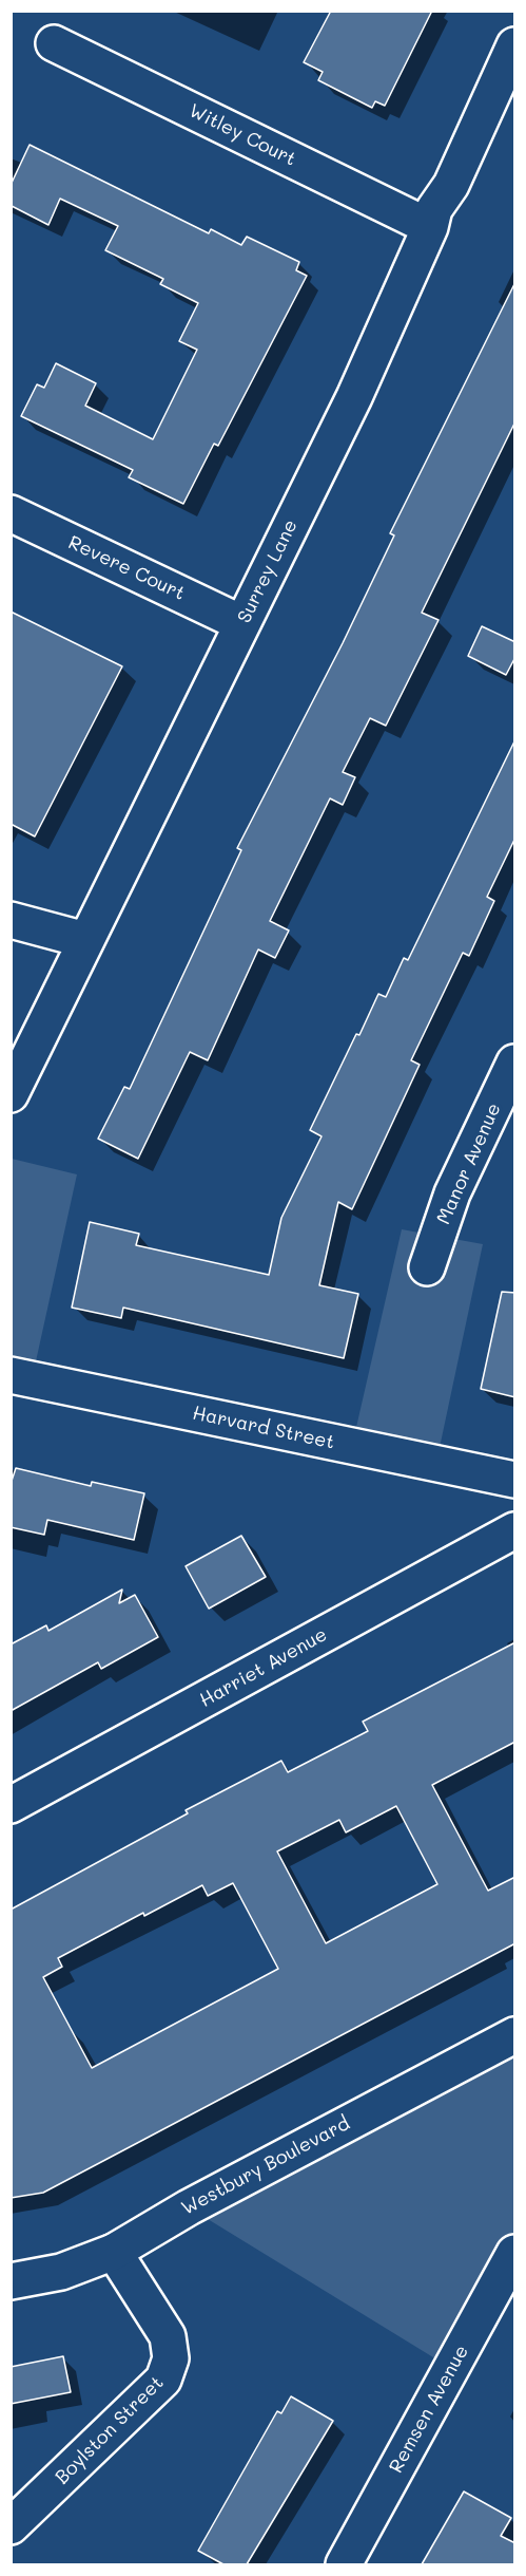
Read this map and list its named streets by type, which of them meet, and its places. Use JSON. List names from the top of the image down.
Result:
{
  "streets": {
    "street": [
      "Witley Court",
      "Revere Court",
      "Surrey Lane",
      "Manor Avenue",
      "Harvard Street",
      "Harriet Avenue",
      "Westbury Boulevard",
      "Remsen Avenue",
      "Boylston Street"
    ]
  },
  "crossings": [
    ["Witley Court", "Surrey Lane"],
    ["Revere Court", "Surrey Lane"],
    ["Westbury Boulevard", "Boylston Street"]
  ]
}
